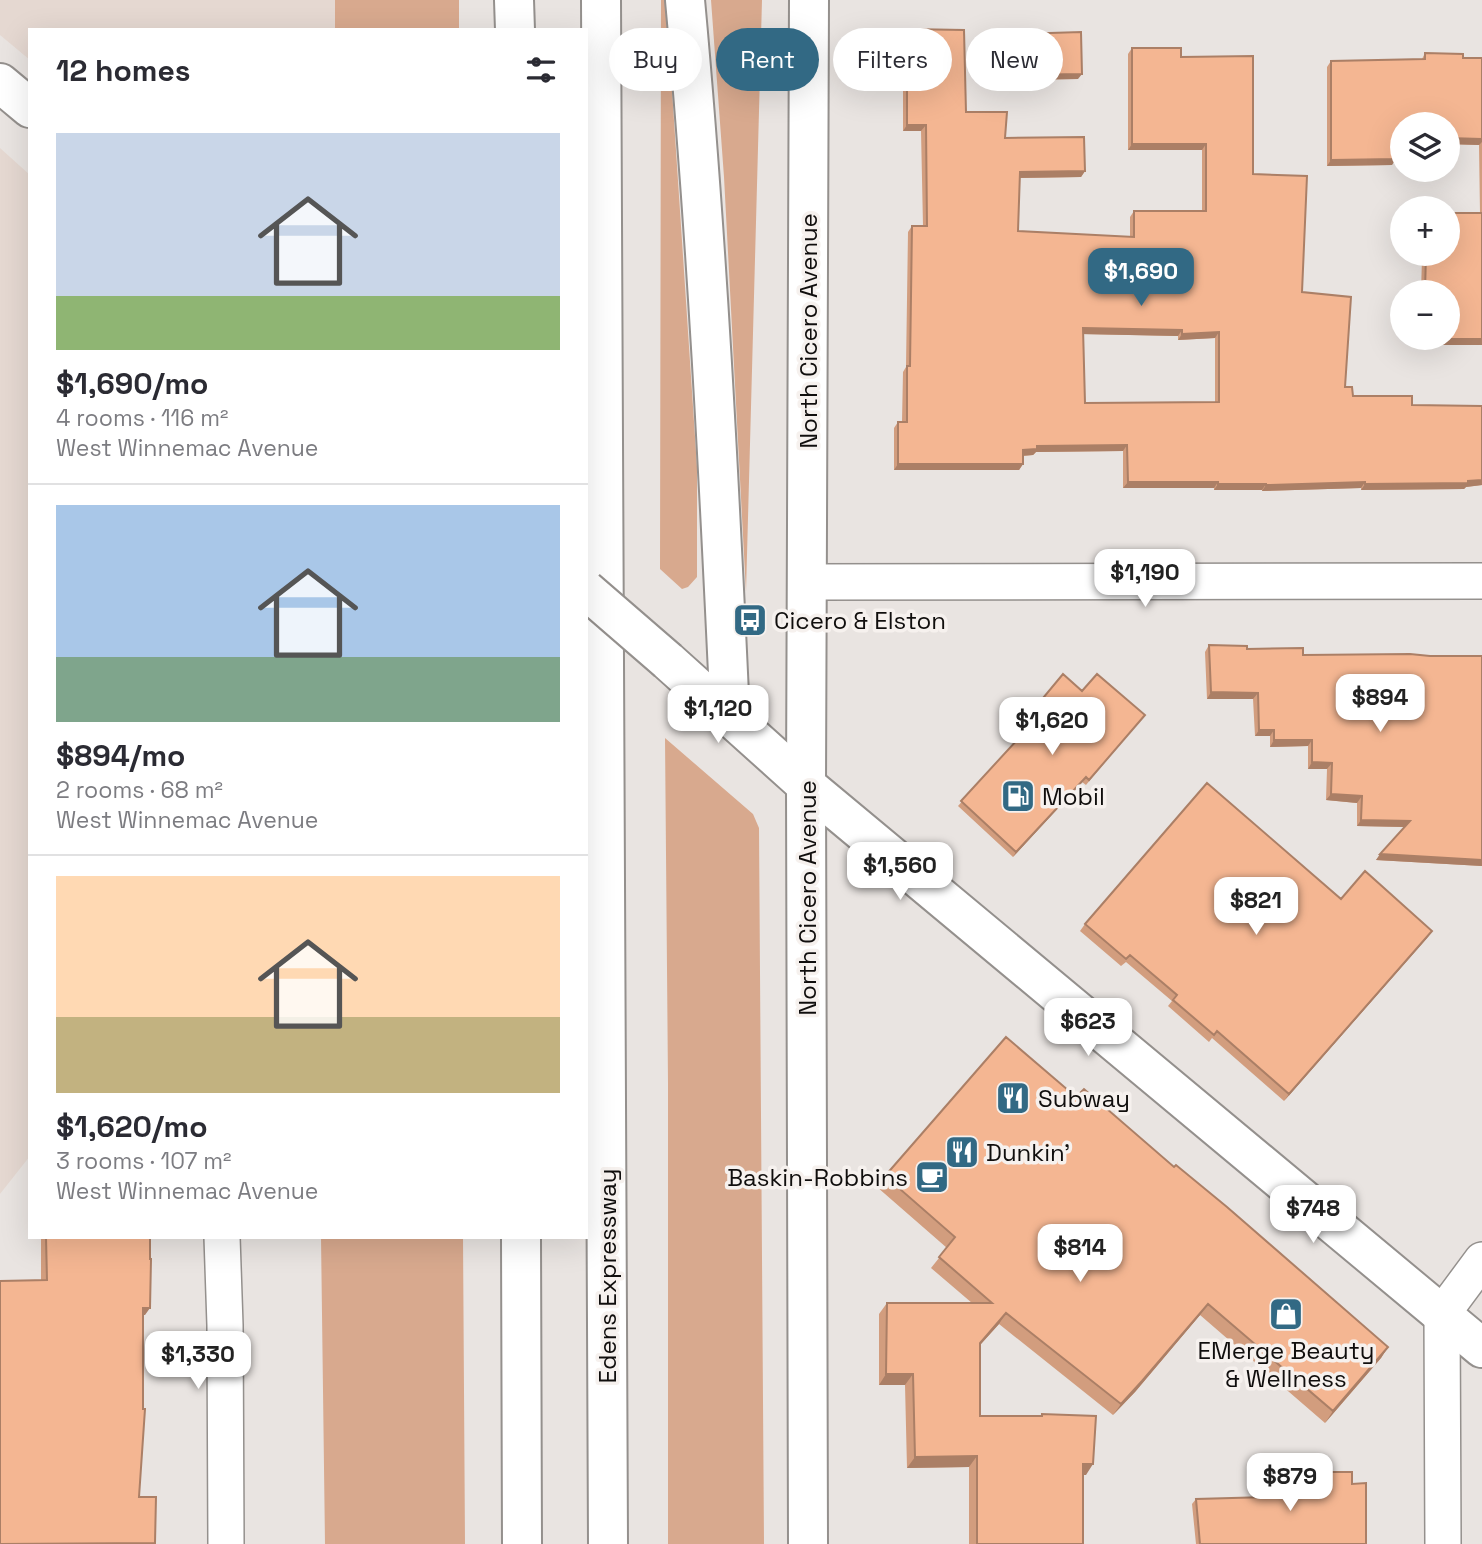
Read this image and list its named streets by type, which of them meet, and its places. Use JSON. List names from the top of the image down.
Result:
{
  "streets": {
    "main road": ["North Cicero Avenue", "Edens Expressway"]
  },
  "places": {
    "bus stop": ["Cicero & Elston"],
    "fuel station": ["Mobil"],
    "restaurant": ["Subway", "Dunkin'"],
    "cafe": ["Baskin-Robbins"],
    "shop": ["EMerge Beauty & Wellness"]
  },
  "page": {
    "chip": [
      "Buy",
      "Rent",
      "Filters",
      "New"
    ],
    "heading": "12 homes",
    "map_buttons": ["+", "−"],
    "list": [
      {
        "name": "$1,690/mo",
        "note": "4 rooms · 116 m² · West Winnemac Avenue"
      },
      {
        "name": "$894/mo",
        "note": "2 rooms · 68 m² · West Winnemac Avenue"
      },
      {
        "name": "$1,620/mo",
        "note": "3 rooms · 107 m² · West Winnemac Avenue"
      }
    ],
    "price": [
      "$1,690",
      "$1,190",
      "$894",
      "$1,120",
      "$1,620",
      "$1,560",
      "$821",
      "$623",
      "$748",
      "$814",
      "$1,330",
      "$879"
    ]
  }
}
